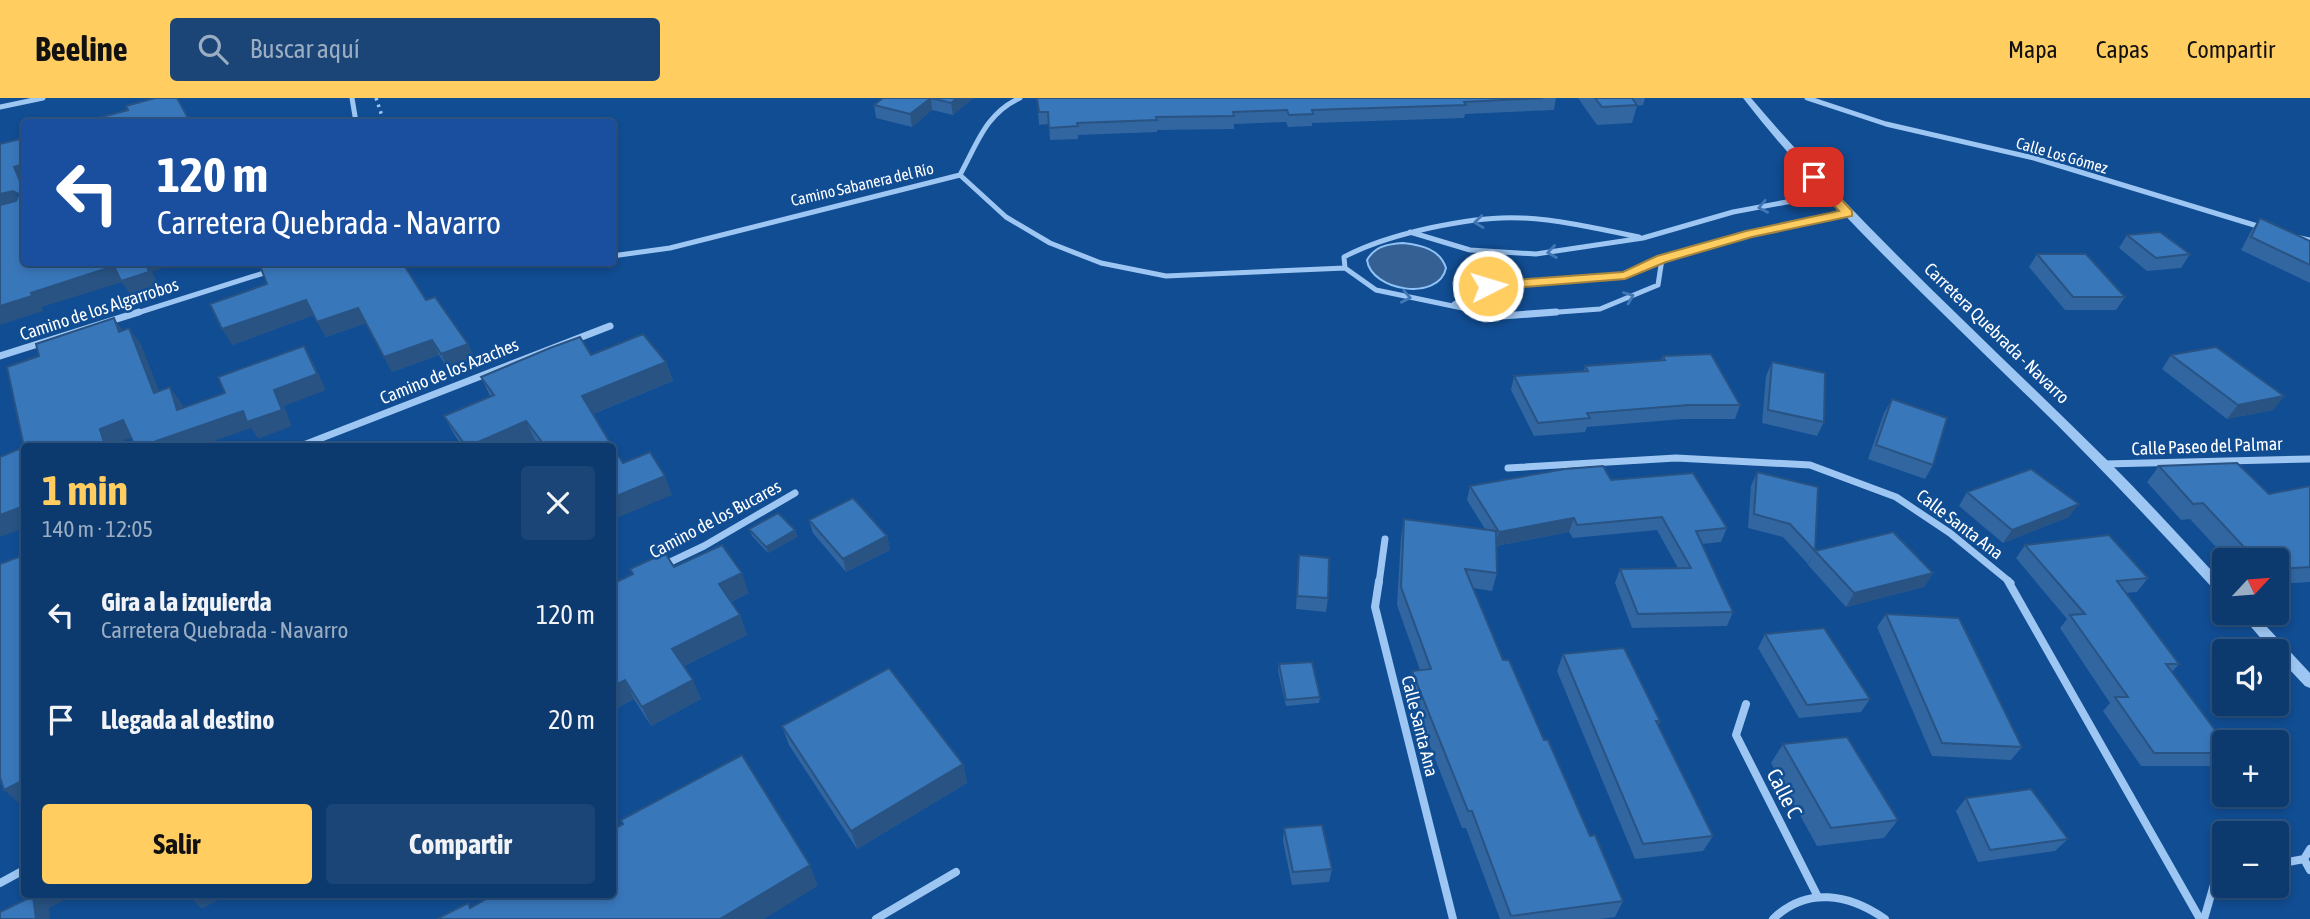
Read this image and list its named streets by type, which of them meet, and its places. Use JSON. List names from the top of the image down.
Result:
{
  "streets": {
    "street": [
      "Calle Los Gómez",
      "Camino Sabanera del Río",
      "Camino de los Algarrobos",
      "Carretera Quebrada - Navarro",
      "Camino de los Azaches",
      "Calle Paseo del Palmar",
      "Camino de los Bucares",
      "Calle Santa Ana",
      "Calle C"
    ]
  },
  "crossings": [
    ["Carretera Quebrada - Navarro", "Calle Paseo del Palmar"]
  ],
  "north": "top right",
  "page": {
    "header": "Beeline",
    "search": "Buscar aquí",
    "nav": ["Mapa", "Capas", "Compartir"],
    "turn": ["120 m", "Carretera Quebrada - Navarro"],
    "heading": ["1 min", "140 m · 12:05"],
    "map_buttons": ["+", "−"],
    "list": [
      {
        "name": "Gira a la izquierda",
        "note": "Carretera Quebrada - Navarro",
        "value": "120 m"
      },
      {
        "name": "Llegada al destino",
        "value": "20 m"
      }
    ],
    "buttons": ["Salir", "Compartir"]
  }
}
